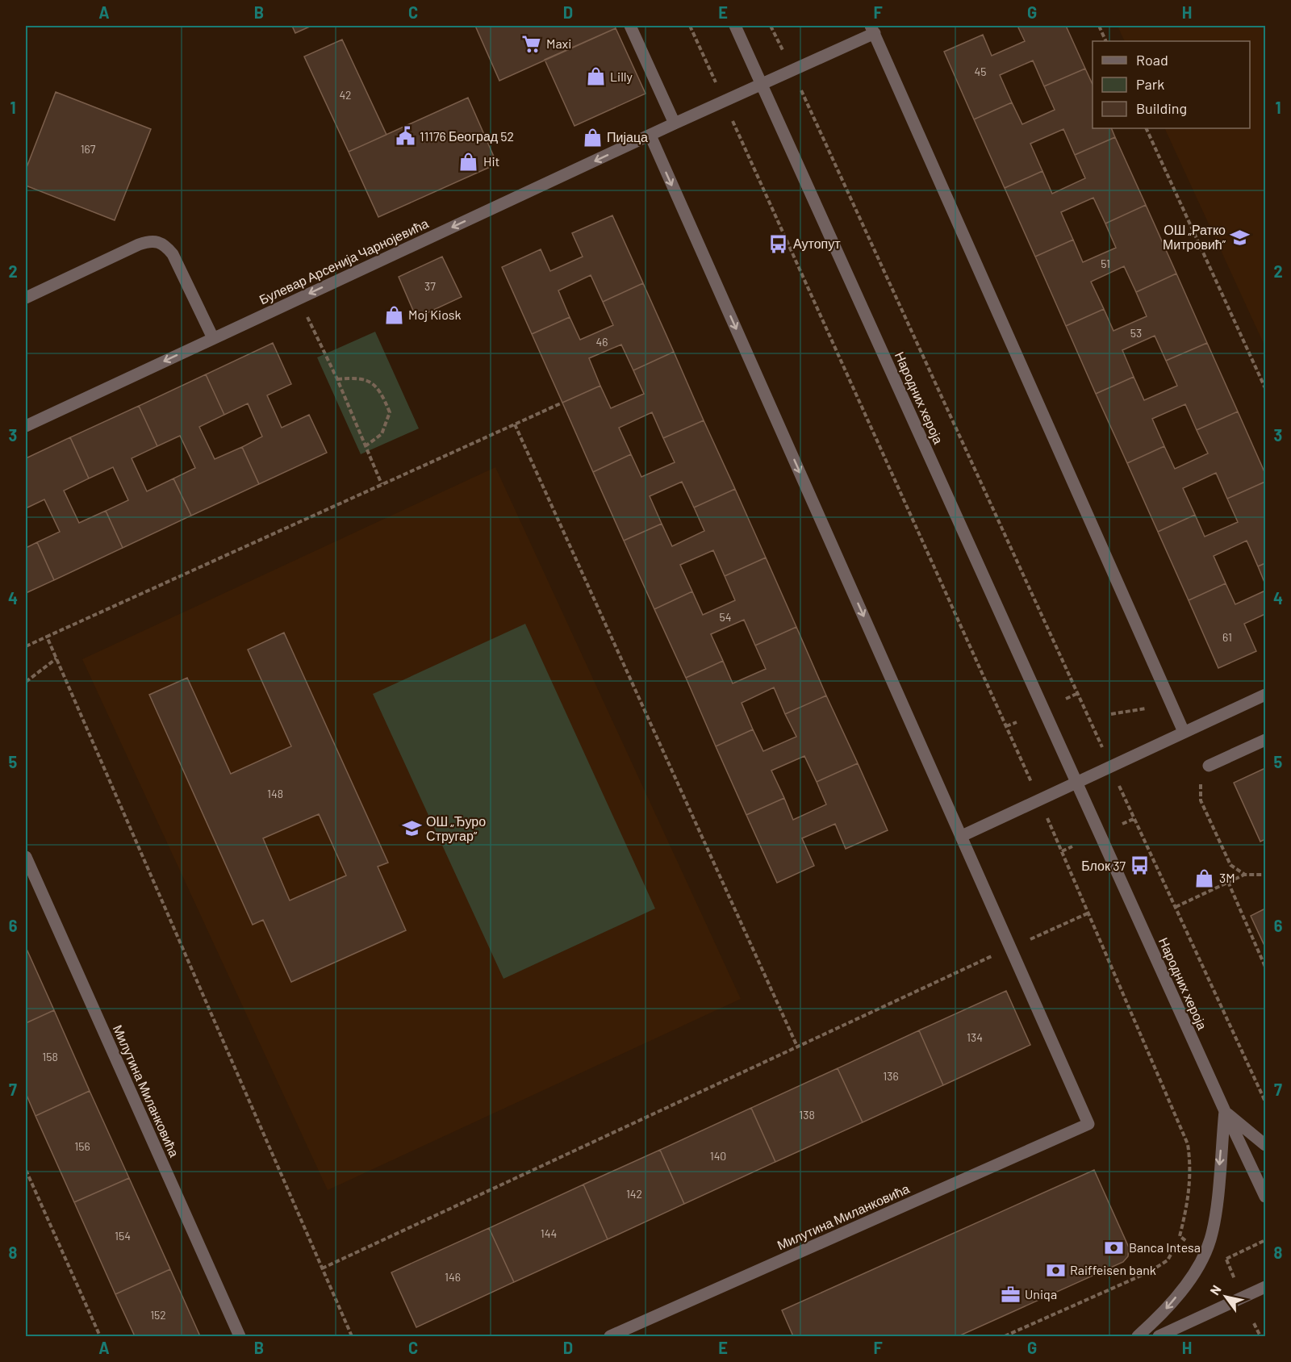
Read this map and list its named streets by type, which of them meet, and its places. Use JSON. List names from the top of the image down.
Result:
{
  "streets": {
    "street": ["Булевар Арсенија Чарнојевића", "Народних хероја", "Милутина Миланковића"]
  },
  "crossings": [
    ["Булевар Арсенија Чарнојевића", "Народних хероја"]
  ],
  "one_way": ["Булевар Арсенија Чарнојевића"],
  "places": {
    "supermarket": ["Maxi"],
    "shop": [
      "Lilly",
      "Пијаца",
      "Hit",
      "Moj Kiosk",
      "3M"
    ],
    "public building": ["11176 Београд 52"],
    "school or university": ["ОШ „Ратко Митровић”", "ОШ „Ђуро Стругар”"],
    "bus stop": ["Аутопут", "Блок 37"],
    "bank": ["Banca Intesa", "Raiffeisen bank"],
    "office": ["Uniqa"]
  },
  "house_numbers": [
    "45",
    "42",
    "167",
    "51",
    "37",
    "53",
    "46",
    "54",
    "61",
    "148",
    "134",
    "158",
    "136",
    "138",
    "156",
    "140",
    "142",
    "144",
    "154",
    "146",
    "152"
  ],
  "legend": ["Road", "Park", "Building"],
  "north": "top left",
  "grid": {
    "columns": [
      "A",
      "B",
      "C",
      "D",
      "E",
      "F",
      "G",
      "H"
    ],
    "rows": [
      "1",
      "2",
      "3",
      "4",
      "5",
      "6",
      "7",
      "8"
    ]
  }
}
